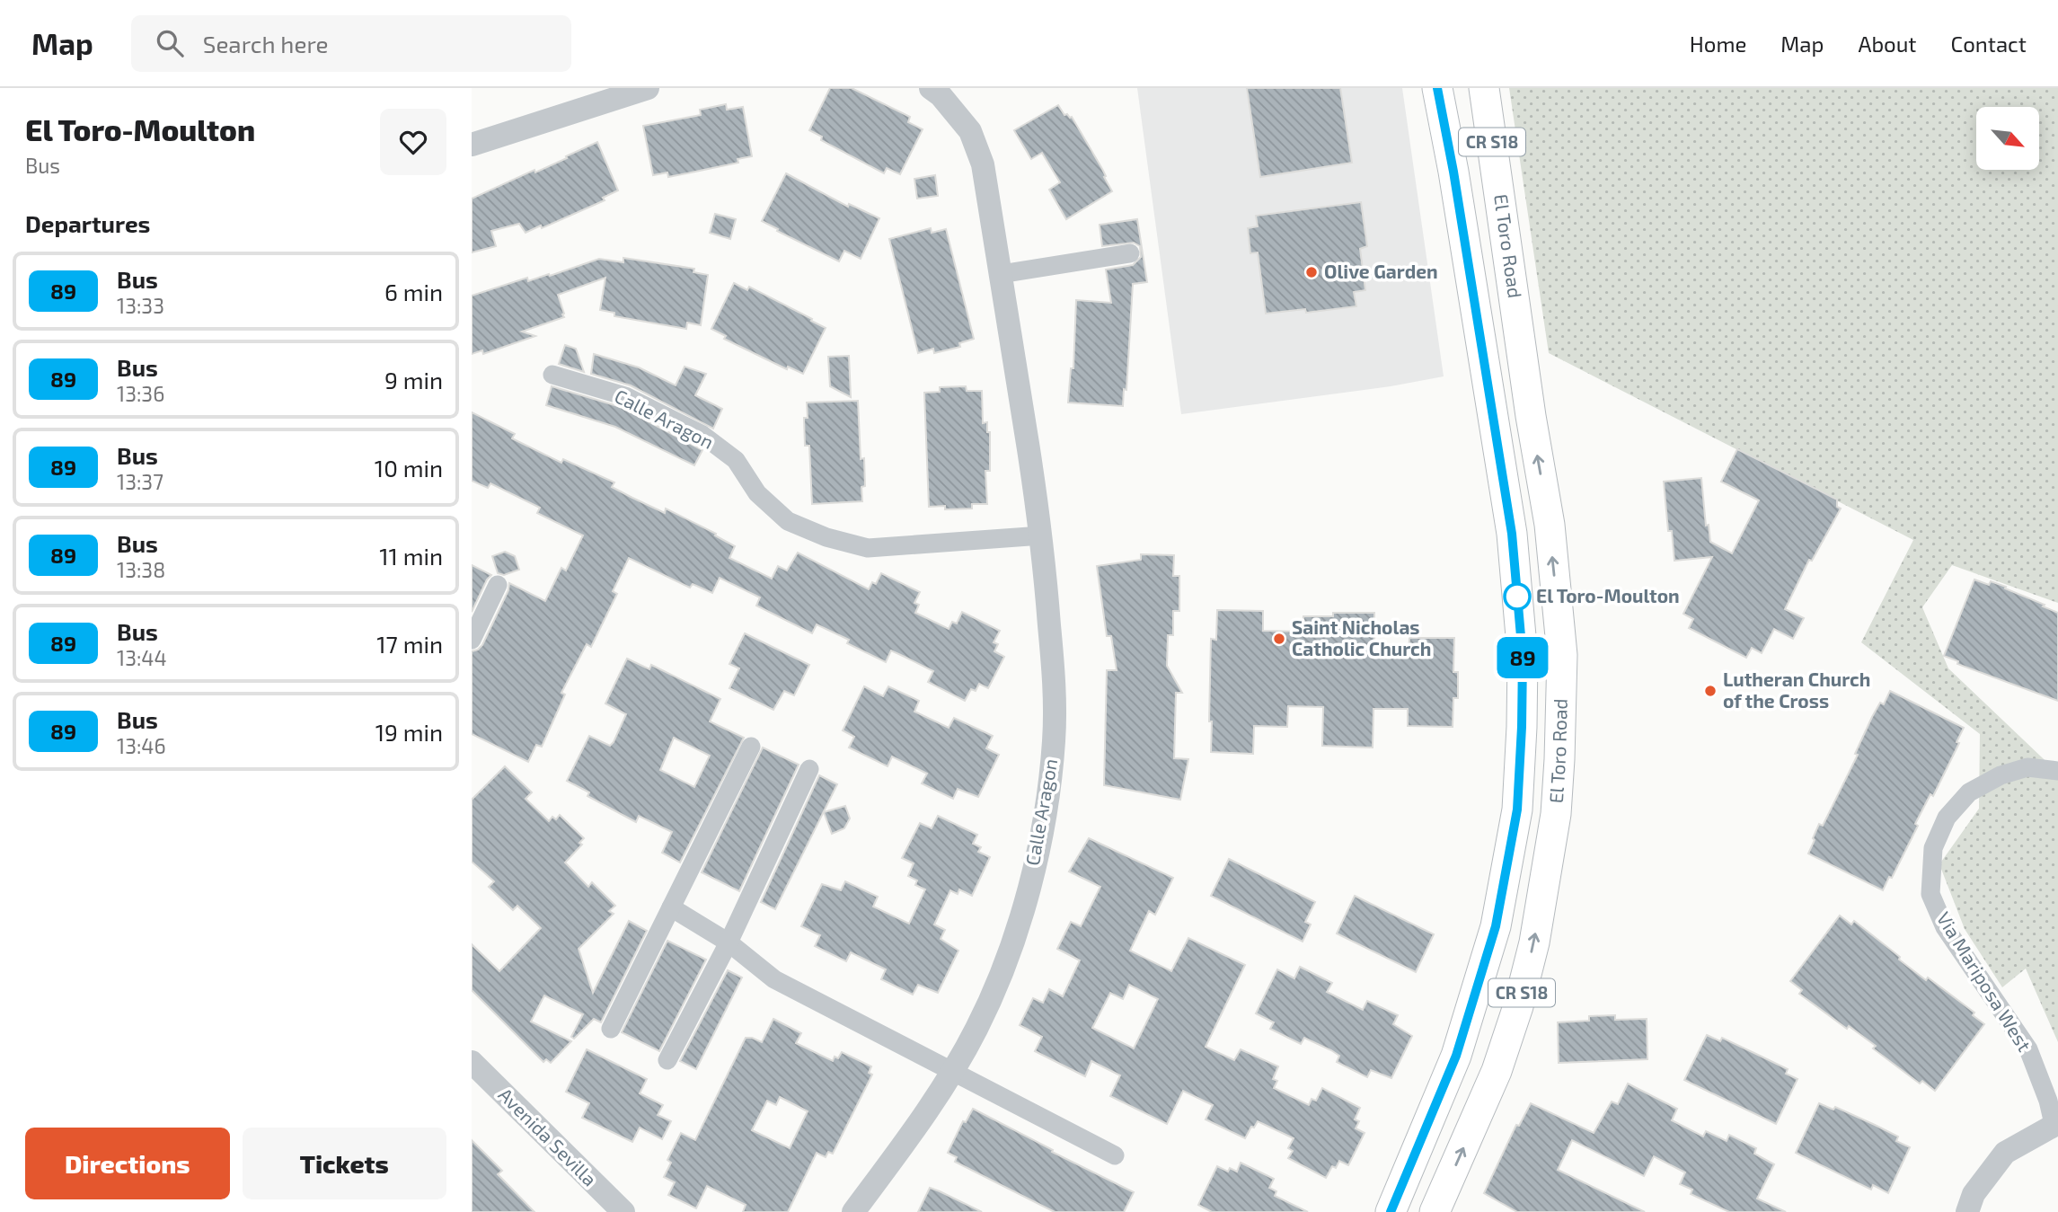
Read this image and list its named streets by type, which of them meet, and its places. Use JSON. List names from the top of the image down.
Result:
{
  "streets": {
    "main road": ["CR S18", "El Toro Road"],
    "street": ["Calle Aragon", "Via Mariposa West", "Avenida Sevilla"]
  },
  "places": [
    "Olive Garden",
    "El Toro-Moulton",
    "Saint Nicholas Catholic Church",
    "Lutheran Church of the Cross"
  ],
  "lines": ["bus line 89"],
  "north": "bottom right",
  "page": {
    "header": "Map",
    "search": "Search here",
    "nav": [
      "Home",
      "Map",
      "About",
      "Contact"
    ],
    "heading": [
      ["El Toro-Moulton", "Bus"],
      "Departures"
    ],
    "on_map": "89",
    "list": [
      {
        "mark": "89",
        "name": "Bus",
        "note": "13:33",
        "value": "6 min"
      },
      {
        "mark": "89",
        "name": "Bus",
        "note": "13:36",
        "value": "9 min"
      },
      {
        "mark": "89",
        "name": "Bus",
        "note": "13:37",
        "value": "10 min"
      },
      {
        "mark": "89",
        "name": "Bus",
        "note": "13:38",
        "value": "11 min"
      },
      {
        "mark": "89",
        "name": "Bus",
        "note": "13:44",
        "value": "17 min"
      },
      {
        "mark": "89",
        "name": "Bus",
        "note": "13:46",
        "value": "19 min"
      }
    ],
    "buttons": ["Directions", "Tickets"]
  }
}
